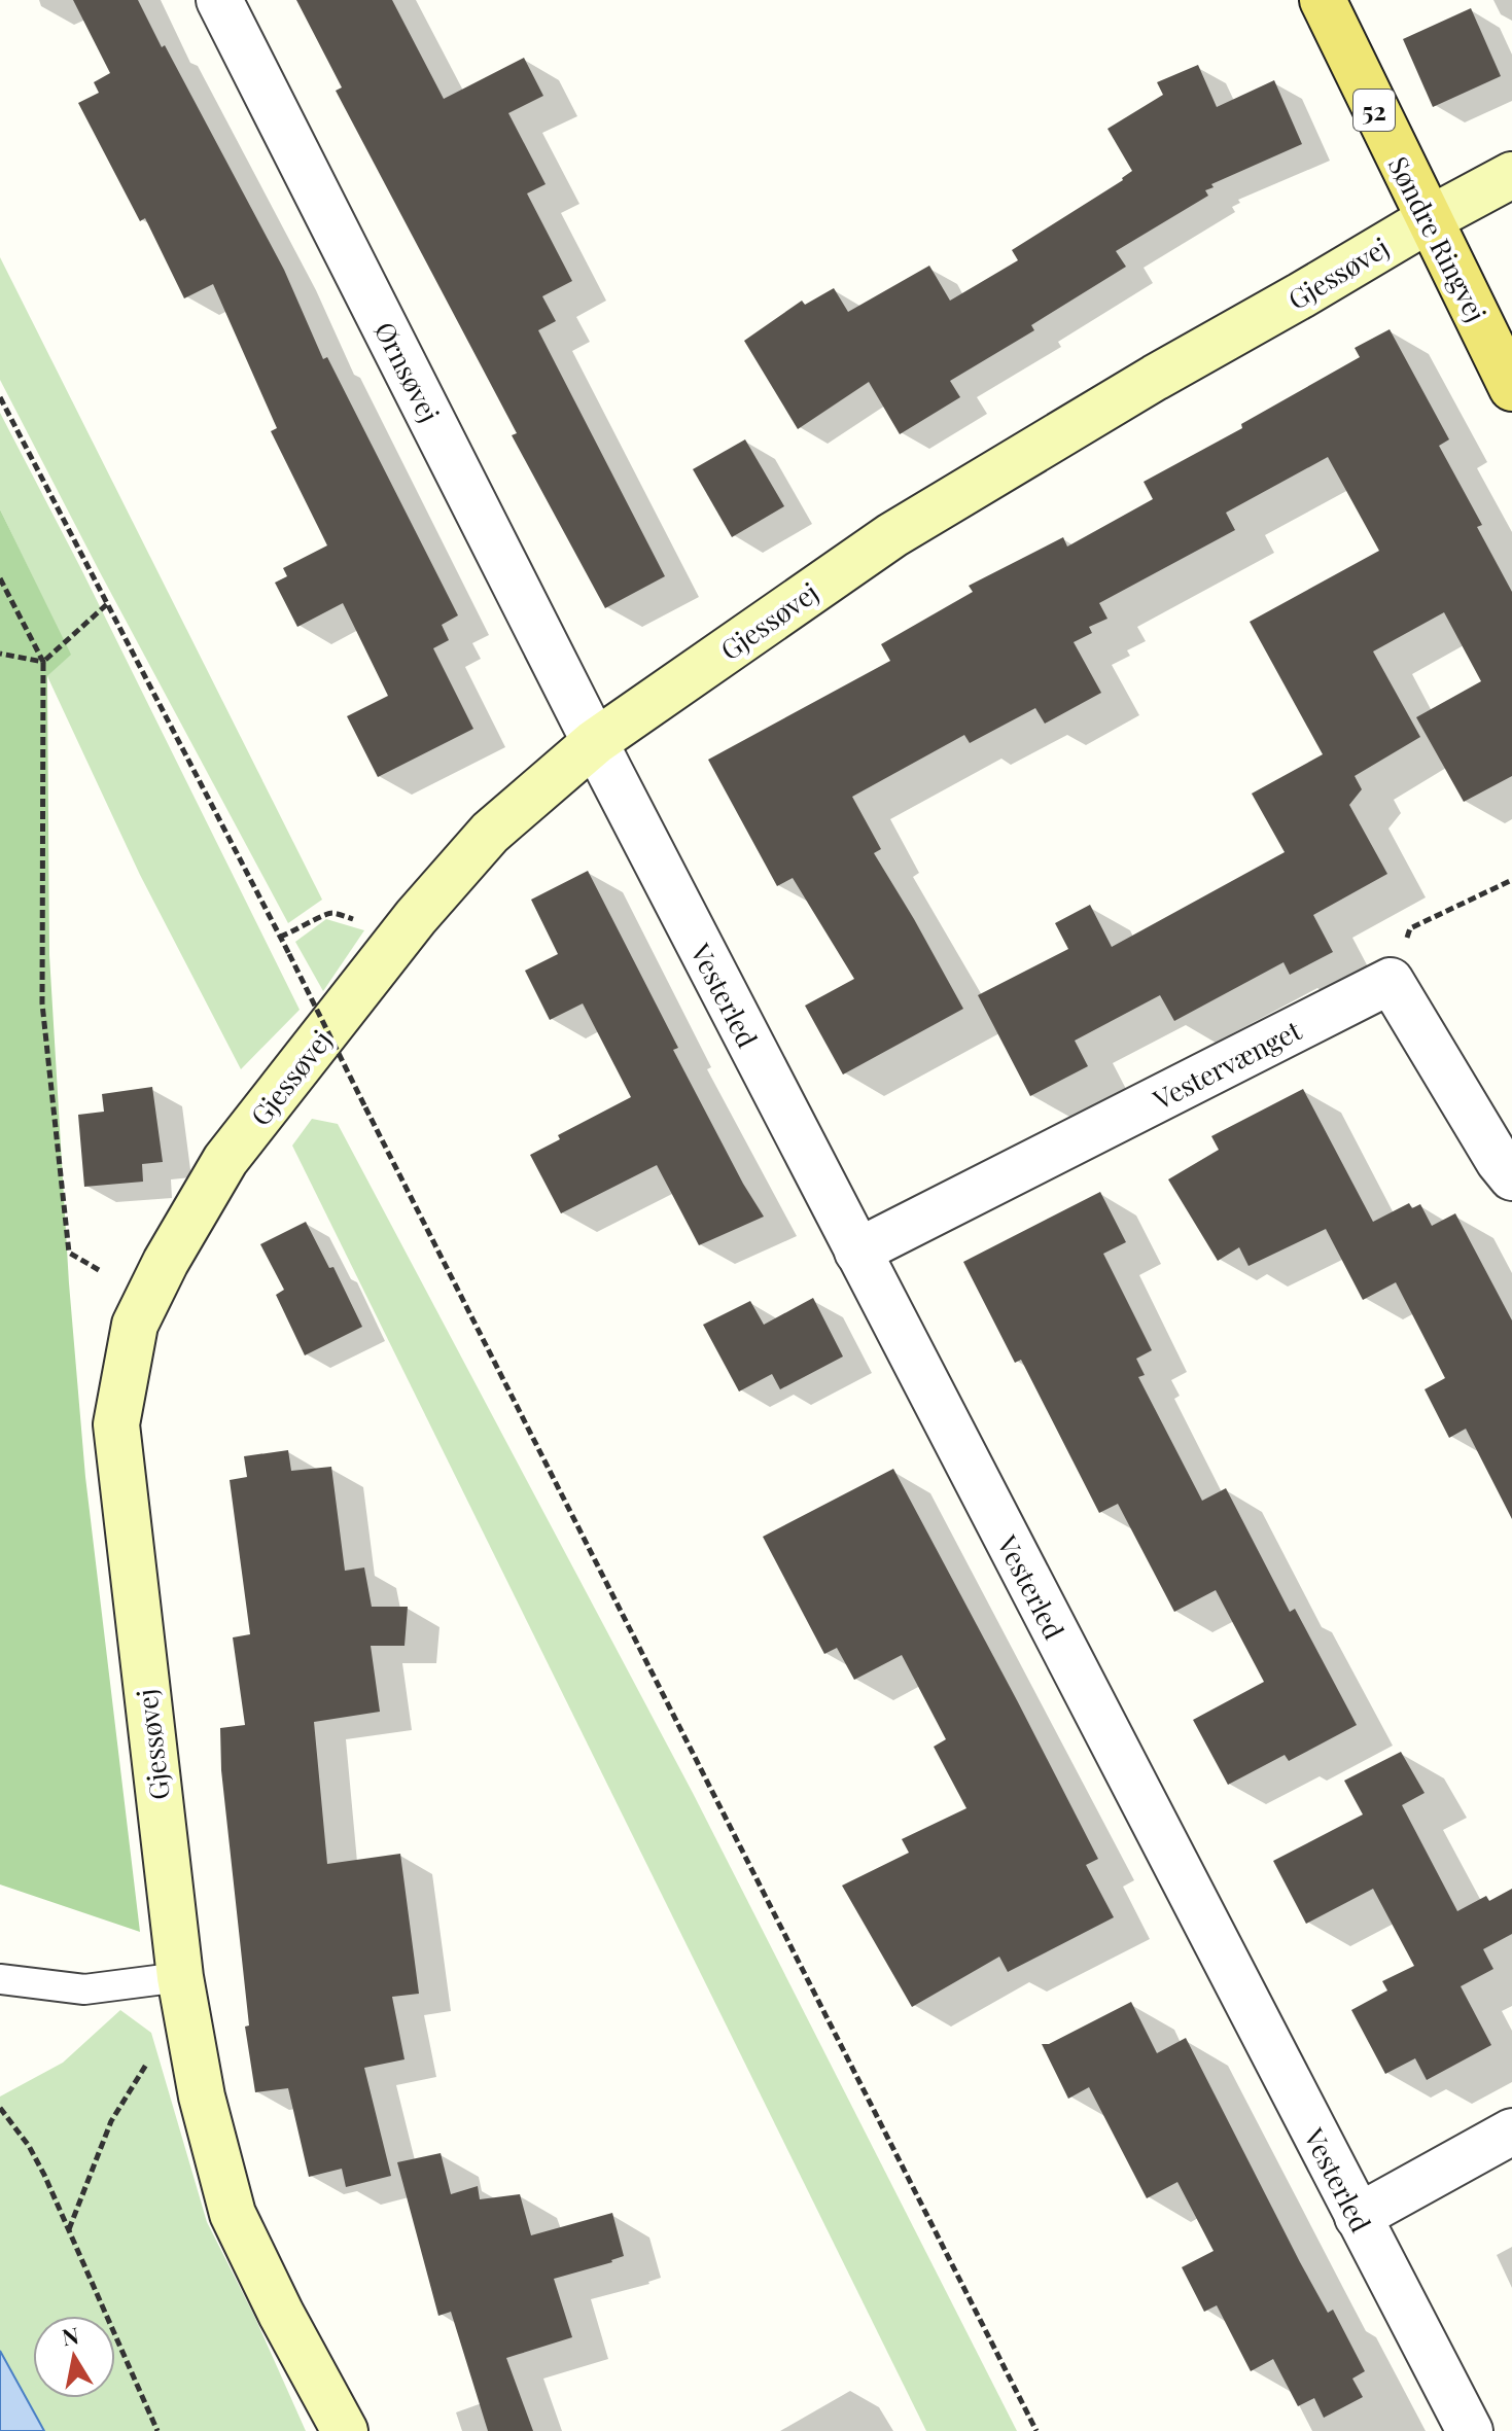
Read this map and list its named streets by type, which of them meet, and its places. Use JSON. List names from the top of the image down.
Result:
{
  "streets": {
    "main road": ["52", "Søndre Ringvej"],
    "street": [
      "Gjessøvej",
      "Ørnsøvej",
      "Vesterled",
      "Vestervænget"
    ]
  },
  "crossings": [
    ["Søndre Ringvej", "Gjessøvej"],
    ["Gjessøvej", "Ørnsøvej"],
    ["Gjessøvej", "Vesterled"],
    ["Ørnsøvej", "Vesterled"],
    ["Vesterled", "Vestervænget"]
  ],
  "north": "top"
}
